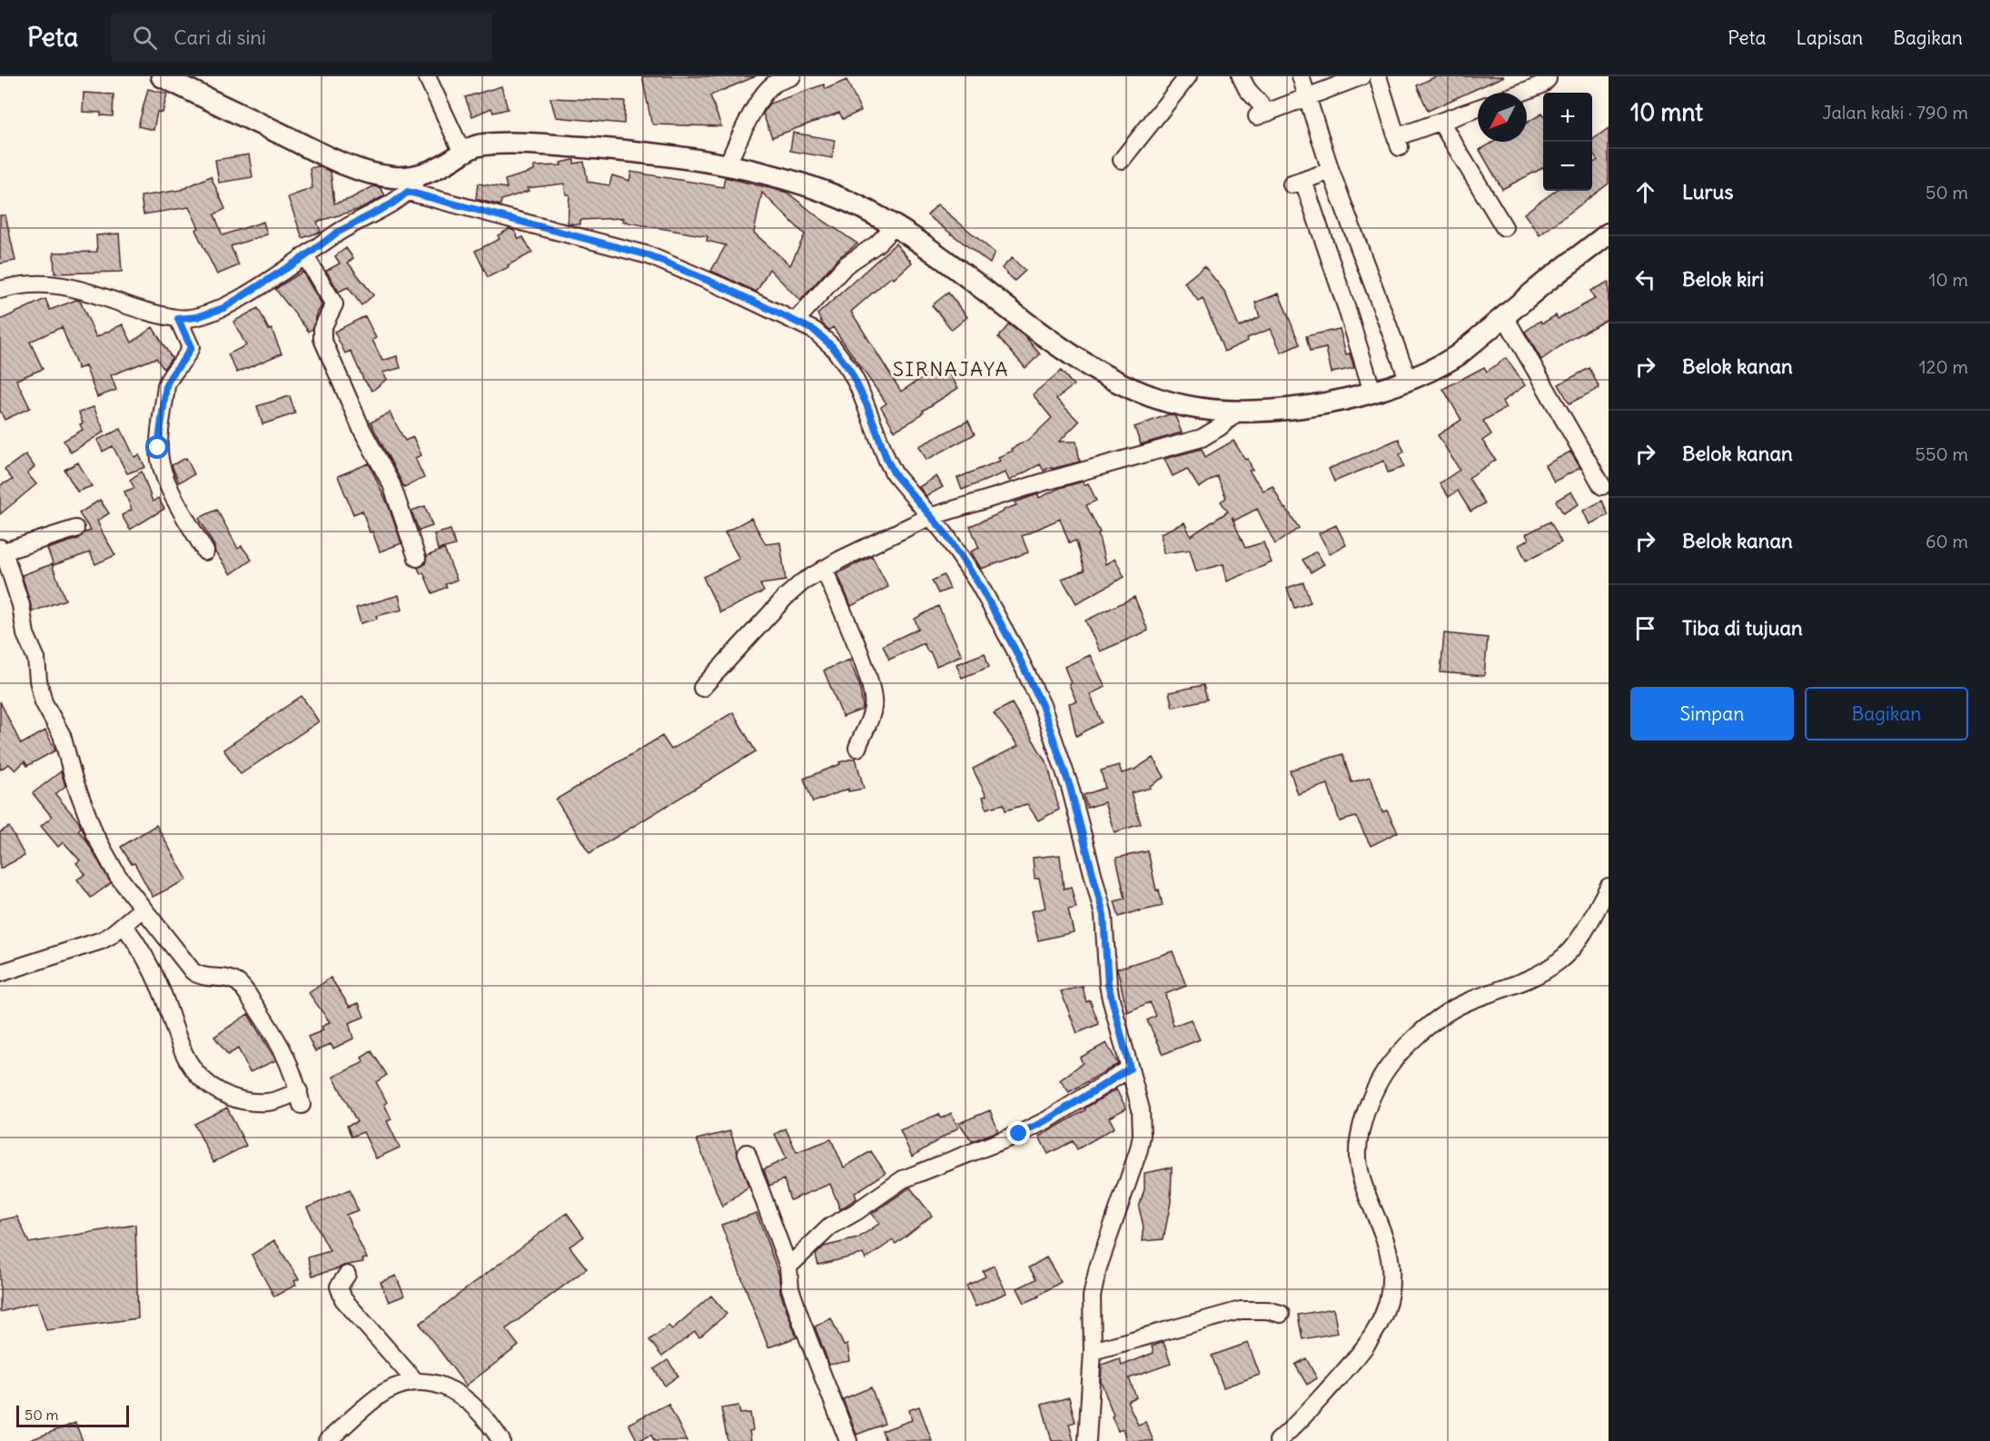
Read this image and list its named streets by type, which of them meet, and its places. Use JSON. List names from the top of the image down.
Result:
{
  "districts": ["SIRNAJAYA"],
  "scale_bar": "50 m",
  "north": "bottom left",
  "page": {
    "header": "Peta",
    "search": "Cari di sini",
    "nav": ["Peta", "Lapisan", "Bagikan"],
    "heading": ["10 mnt", "Jalan kaki · 790 m"],
    "map_buttons": ["+", "−"],
    "list": [
      ["Lurus", "50 m"],
      ["Belok kiri", "10 m"],
      ["Belok kanan", "120 m"],
      ["Belok kanan", "550 m"],
      ["Belok kanan", "60 m"],
      "Tiba di tujuan"
    ],
    "buttons": ["Simpan", "Bagikan"],
    "scale": "50 m"
  }
}
